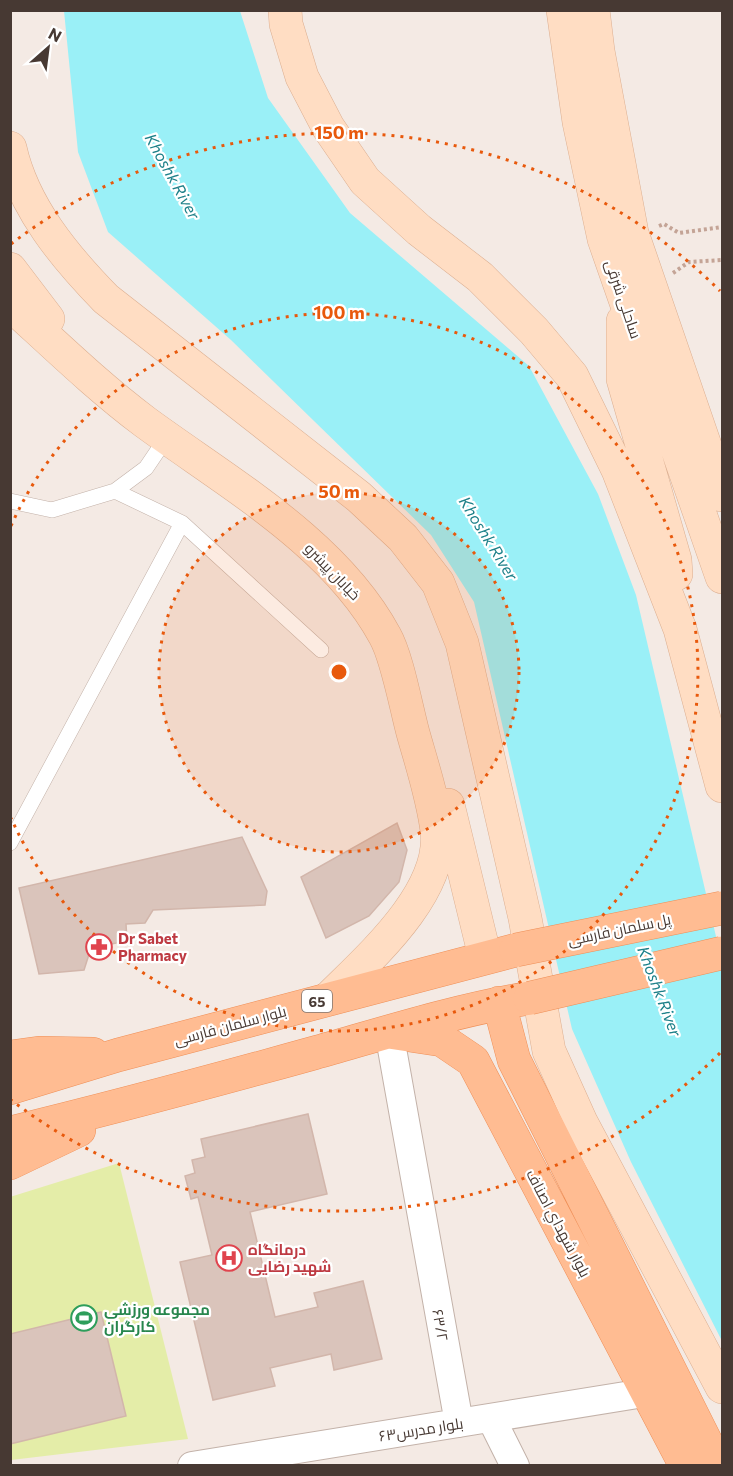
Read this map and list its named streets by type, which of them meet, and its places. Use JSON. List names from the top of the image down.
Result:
{
  "streets": {
    "main road": [
      "ساحلی شرقی",
      "خیابان پیشرو",
      "پل سلمان فارسی",
      "65",
      "بلوار سلمان فارسی",
      "بلوار شهداي اصناف"
    ],
    "street": ["۶۳/۲", "بلوار مدرس۶۳"]
  },
  "crossings": [
    ["خیابان پیشرو", "پل سلمان فارسی"],
    ["خیابان پیشرو", "بلوار سلمان فارسی"],
    ["پل سلمان فارسی", "بلوار سلمان فارسی"],
    ["بلوار شهداي اصناف", "۶۳/۲"],
    ["بلوار شهداي اصناف", "بلوار مدرس۶۳"],
    ["۶۳/۲", "بلوار مدرس۶۳"]
  ],
  "water": ["Khoshk River"],
  "places": {
    "pharmacy": ["Dr Sabet Pharmacy"],
    "hospital": ["درمانگاه شهید رضایی"],
    "sports": ["مجموعه ورزشی کارگران"]
  },
  "north": "top right",
  "rings": ["150 m", "100 m", "50 m"]
}
